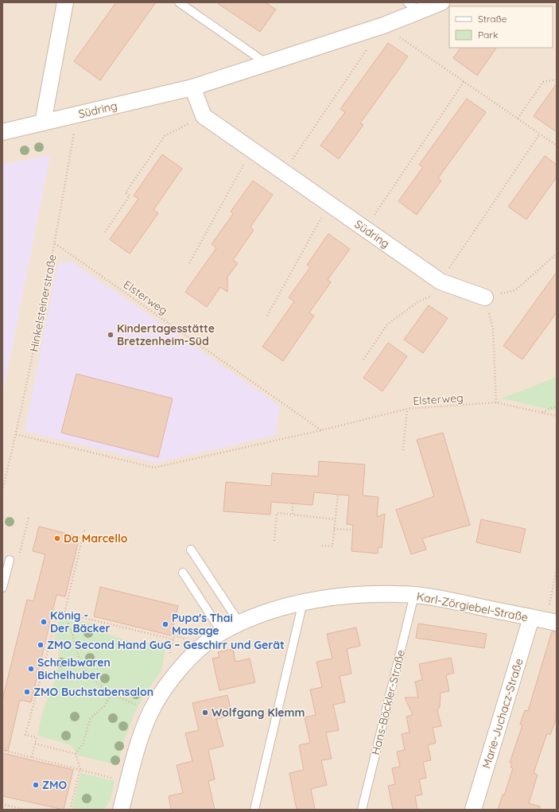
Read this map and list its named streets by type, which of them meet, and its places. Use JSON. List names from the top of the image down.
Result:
{
  "streets": {
    "street": ["Südring", "Karl-Zörgiebel-Straße", "Marie-Juchacz-Straße"],
    "lane": ["Hans-Böckler-Straße"],
    "path": ["Elsterweg", "Hinkelsteinerstraße"]
  },
  "crossings": [
    ["Südring", "Hinkelsteinerstraße"],
    ["Elsterweg", "Hinkelsteinerstraße"],
    ["Karl-Zörgiebel-Straße", "Hans-Böckler-Straße"],
    ["Karl-Zörgiebel-Straße", "Marie-Juchacz-Straße"]
  ],
  "places": [
    "Kindertagesstätte Bretzenheim-Süd",
    "Da Marcello",
    "König - Der Bäcker",
    "Pupa's Thai Massage",
    "ZMO Second Hand GuG – Geschirr und Gerät",
    "Schreibwaren Bichelhuber",
    "ZMO Buchstabensalon",
    "Wolfgang Klemm",
    "ZMO"
  ],
  "legend": ["Straße", "Park"]
}
